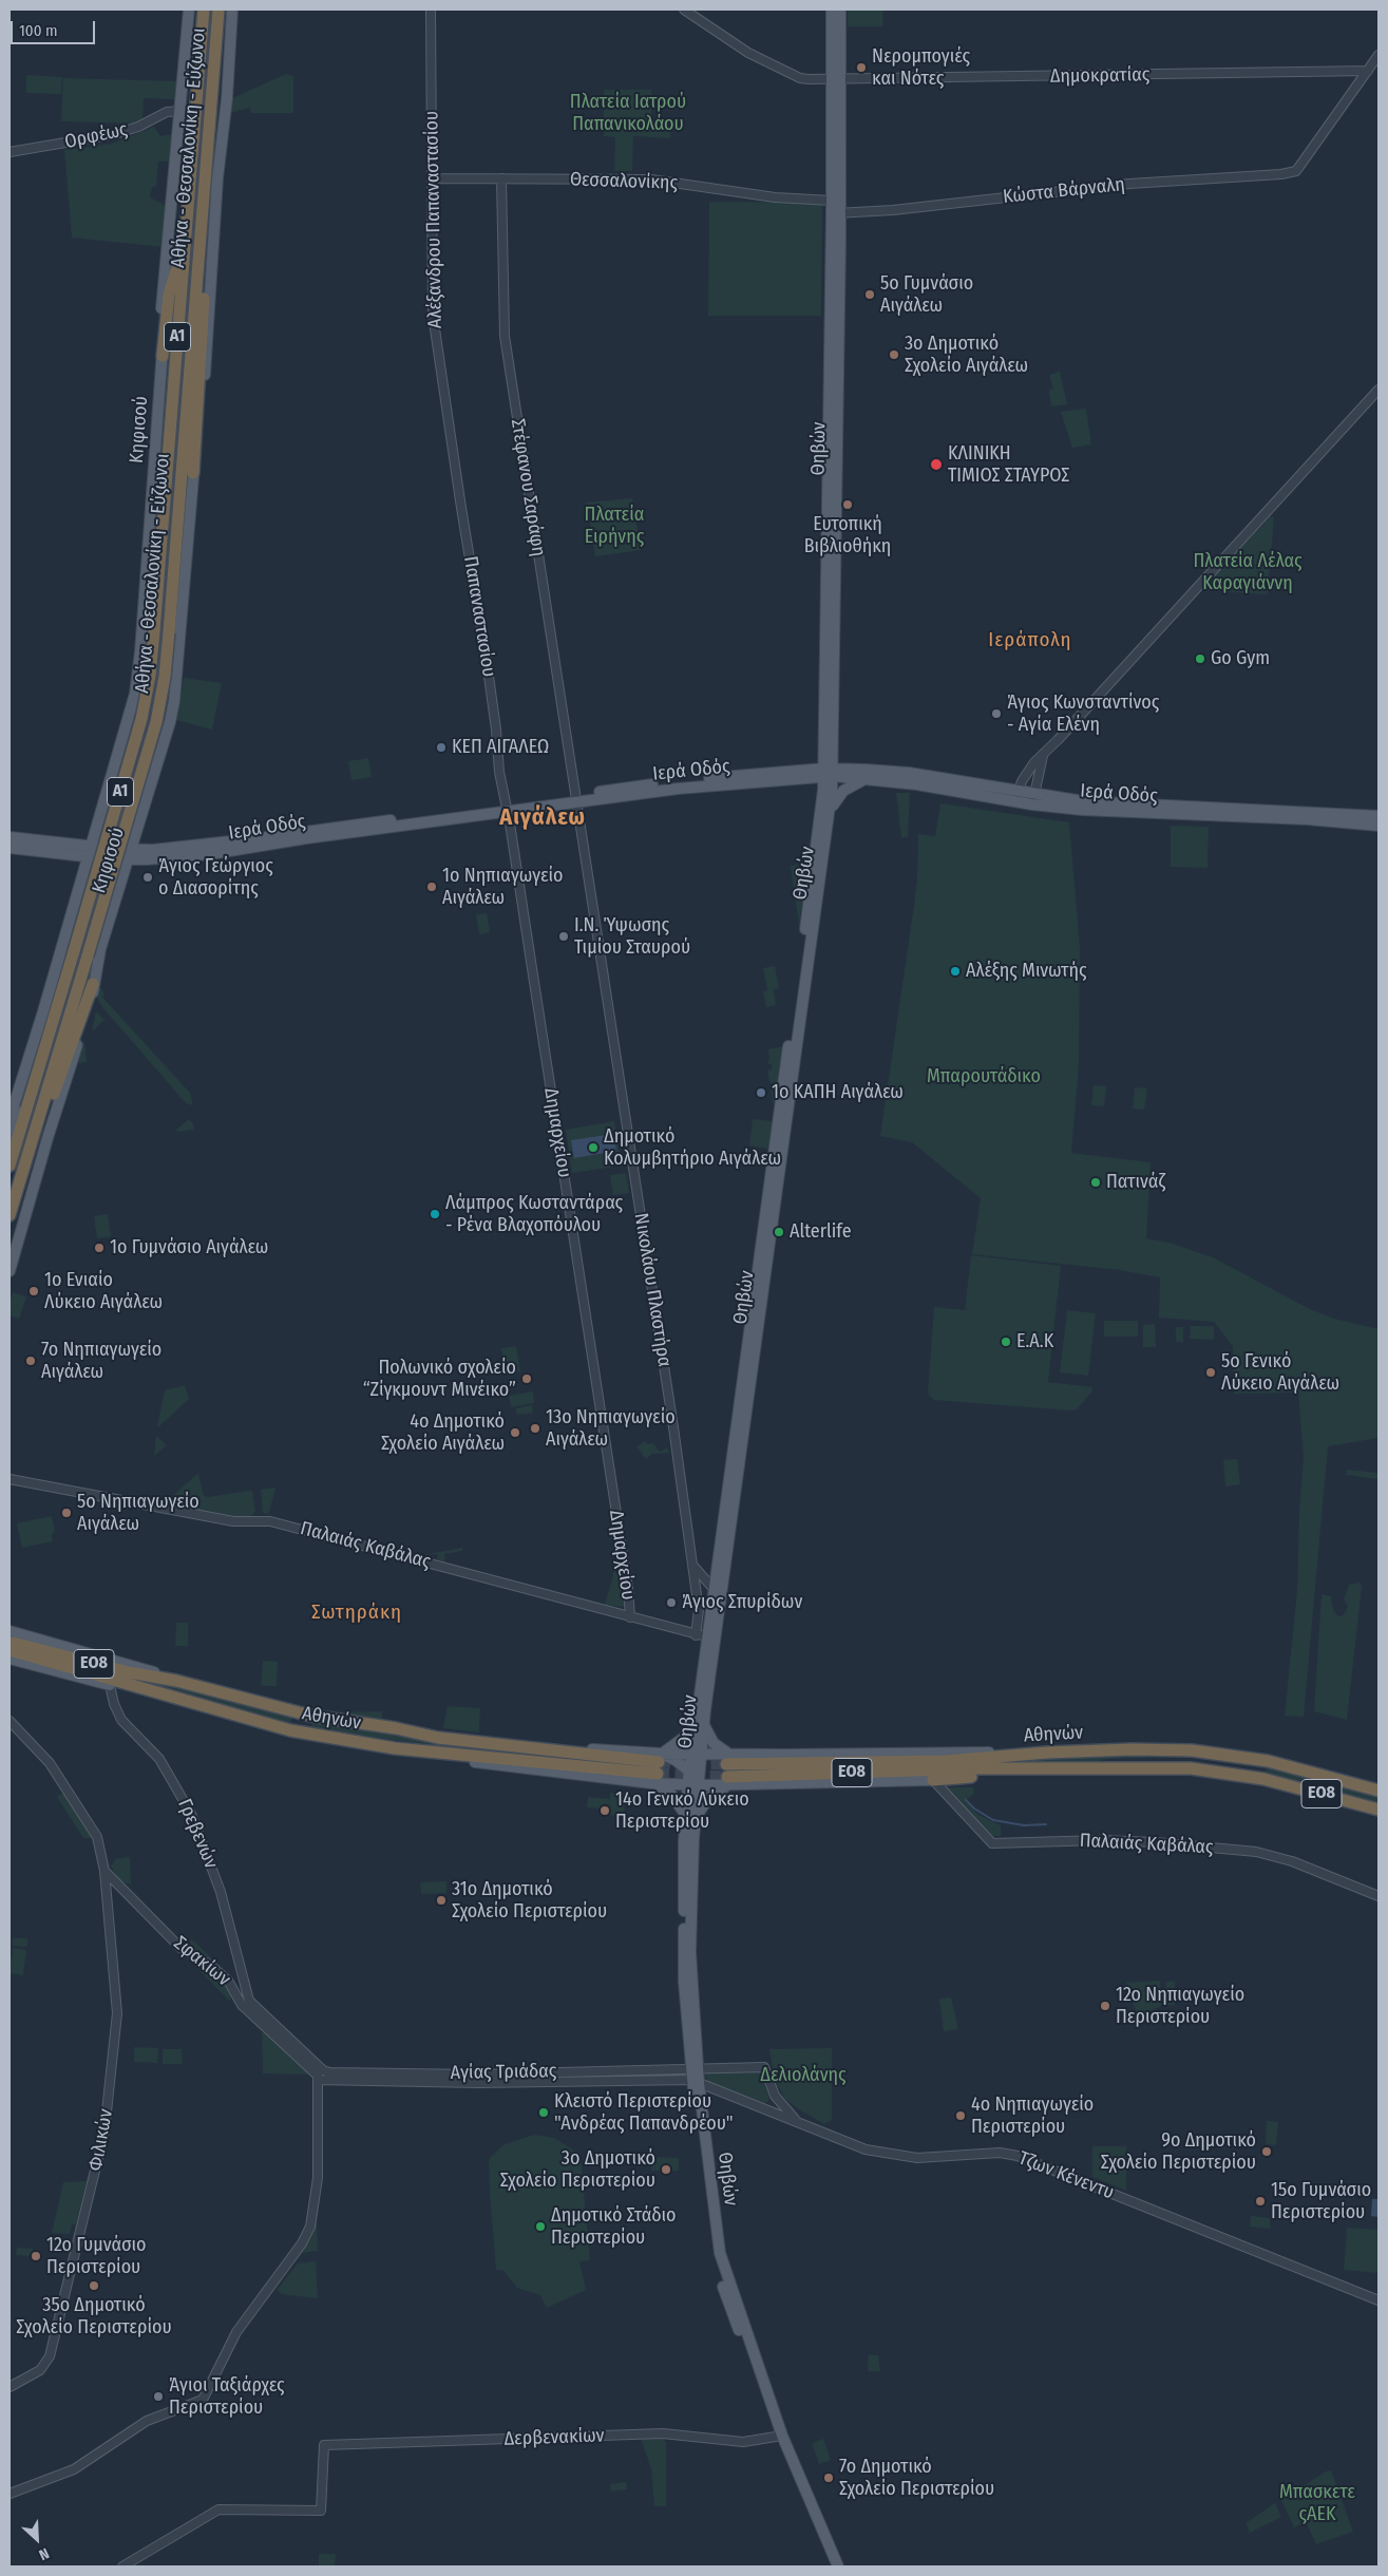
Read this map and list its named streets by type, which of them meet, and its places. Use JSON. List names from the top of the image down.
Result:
{
  "streets": {
    "highway": [
      "Αθήνα - Θεσσαλονίκη - Εύζωνοι",
      "Α1",
      "ΕΟ8",
      "Αθηνών"
    ],
    "main road": ["Κηφισού", "Θηβών", "Ιερά Οδός"],
    "street": [
      "Δημοκρατίας",
      "Ορφέως",
      "Θεσσαλονίκης",
      "Κώστα Βάρναλη",
      "Αλέξανδρου Παπαναστασίου",
      "Στέφανου Σαράφη",
      "Παπαναστασίου",
      "Δημαρχείου",
      "Νικολάου Πλαστήρα",
      "Παλαιάς Καβάλας",
      "Γρεβενών",
      "Σφακίων",
      "Αγίας Τριάδας",
      "Φιλικών",
      "Τζων Κένεντυ",
      "Δερβενακίων"
    ]
  },
  "crossings": [
    ["Δημοκρατίας", "Κώστα Βάρναλη"],
    ["Δημοκρατίας", "Θηβών"],
    ["Ορφέως", "Κηφισού"],
    ["Θεσσαλονίκης", "Αλέξανδρου Παπαναστασίου"],
    ["Θεσσαλονίκης", "Θηβών"],
    ["Θεσσαλονίκης", "Στέφανου Σαράφη"],
    ["Κώστα Βάρναλη", "Θηβών"],
    ["Αλέξανδρου Παπαναστασίου", "Παπαναστασίου"],
    ["Κηφισού", "Ιερά Οδός"],
    ["Θηβών", "Ιερά Οδός"],
    ["Θηβών", "Νικολάου Πλαστήρα"],
    ["Θηβών", "Παλαιάς Καβάλας"],
    ["Θηβών", "Αθηνών"],
    ["Θηβών", "Αγίας Τριάδας"],
    ["Θηβών", "Τζων Κένεντυ"],
    ["Θηβών", "Δερβενακίων"],
    ["Στέφανου Σαράφη", "Ιερά Οδός"],
    ["Στέφανου Σαράφη", "Νικολάου Πλαστήρα"],
    ["Παπαναστασίου", "Ιερά Οδός"],
    ["Παπαναστασίου", "Δημαρχείου"],
    ["Ιερά Οδός", "Δημαρχείου"],
    ["Ιερά Οδός", "Νικολάου Πλαστήρα"],
    ["Δημαρχείου", "Παλαιάς Καβάλας"],
    ["Νικολάου Πλαστήρα", "Παλαιάς Καβάλας"],
    ["Παλαιάς Καβάλας", "Αθηνών"],
    ["Γρεβενών", "Σφακίων"],
    ["Σφακίων", "Αγίας Τριάδας"],
    ["Σφακίων", "Φιλικών"],
    ["Αγίας Τριάδας", "Τζων Κένεντυ"]
  ],
  "districts": ["Ιεράπολη", "Αιγάλεω", "Σωτηράκη"],
  "parks": [
    "Πλατεία Ιατρού Παπανικολάου",
    "Πλατεία Ειρήνης",
    "Πλατεία Λέλας Καραγιάννη",
    "Μπαρουτάδικο",
    "Δελιολάνης",
    "Μπασκετε ςΑΕΚ"
  ],
  "places": [
    "Νερομπογιές και Νότες",
    "5ο Γυμνάσιο Αιγάλεω",
    "3ο Δημοτικό Σχολείο Αιγάλεω",
    "ΚΛΙΝΙΚΗ ΤΙΜΙΟΣ ΣΤΑΥΡΟΣ",
    "Ευτοπική Βιβλιοθήκη",
    "Go Gym",
    "Άγιος Κωνσταντίνος - Αγία Ελένη",
    "ΚΕΠ ΑΙΓΑΛΕΩ",
    "Άγιος Γεώργιος ο Διασορίτης",
    "1ο Νηπιαγωγείο Αιγάλεω",
    "Ι.Ν. Ύψωσης Τιμίου Σταυρού",
    "Αλέξης Μινωτής",
    "1ο ΚΑΠΗ Αιγάλεω",
    "Δημοτικό Κολυμβητήριο Αιγάλεω",
    "Πατινάζ",
    "Λάμπρος Κωσταντάρας - Ρένα Βλαχοπόυλου",
    "Alterlife",
    "1ο Γυμνάσιο Αιγάλεω",
    "1ο Ενιαίο Λύκειο Αιγάλεω",
    "E.A.K",
    "7ο Νηπιαγωγείο Αιγάλεω",
    "5ο Γενικό Λύκειο Αιγάλεω",
    "Πολωνικό σχολείο “Ζίγκμουντ Μινέικο”",
    "13ο Νηπιαγωγείο Αιγάλεω",
    "4ο Δημοτικό Σχολείο Αιγάλεω",
    "5ο Νηπιαγωγείο Αιγάλεω",
    "Άγιος Σπυρίδων",
    "14ο Γενικό Λύκειο Περιστερίου",
    "31ο Δημοτικό Σχολείο Περιστερίου",
    "12ο Νηπιαγωγείο Περιστερίου",
    "Κλειστό Περιστερίου \"Ανδρέας Παπανδρέου\"",
    "4ο Νηπιαγωγείο Περιστερίου",
    "9ο Δημοτικό Σχολείο Περιστερίου",
    "3ο Δημοτικό Σχολείο Περιστερίου",
    "15ο Γυμνάσιο Περιστερίου",
    "Δημοτικό Στάδιο Περιστερίου",
    "12ο Γυμνάσιο Περιστερίου",
    "35ο Δημοτικό Σχολείο Περιστερίου",
    "Άγιοι Ταξιάρχες Περιστερίου",
    "7ο Δημοτικό Σχολείο Περιστερίου"
  ],
  "scale_bar": "100 m",
  "north": "bottom right"
}
